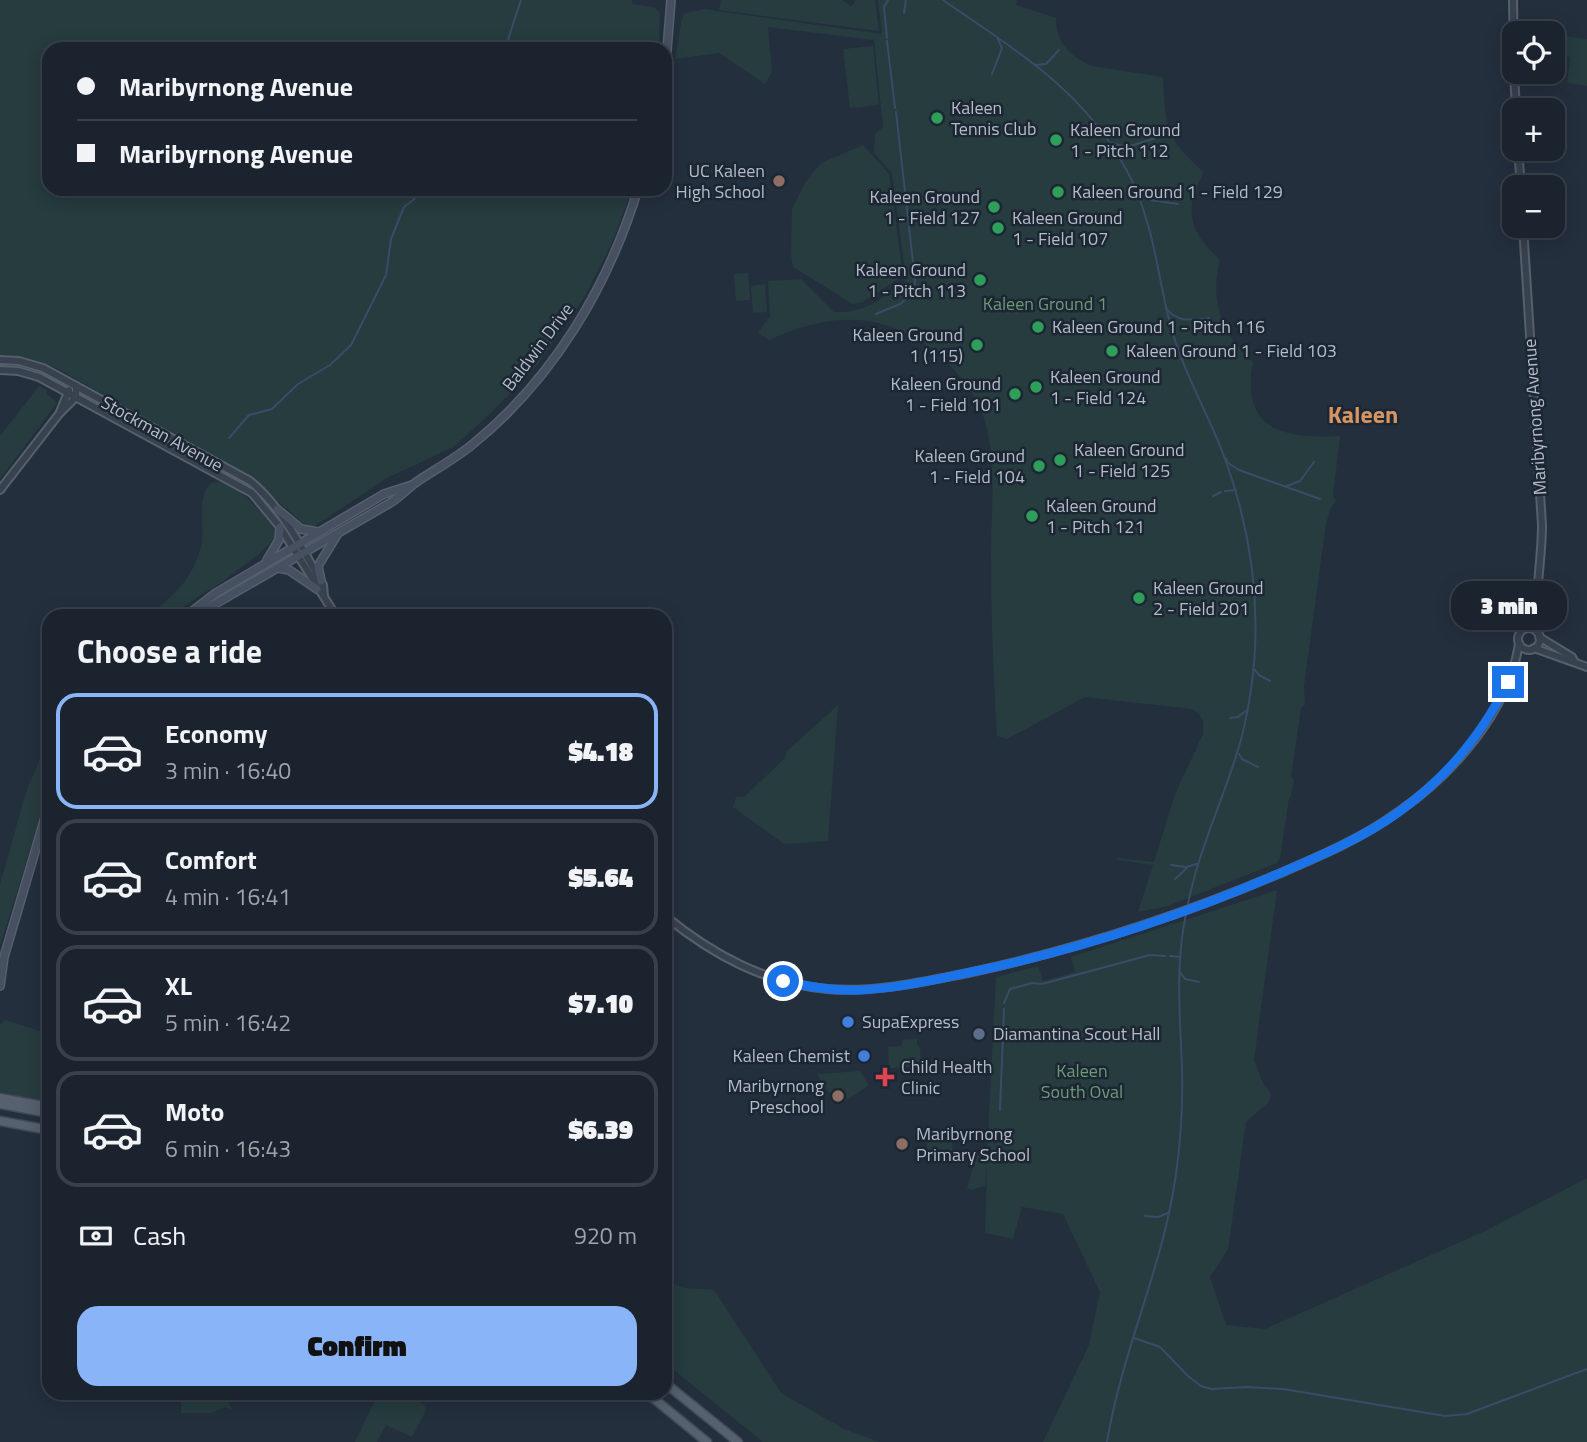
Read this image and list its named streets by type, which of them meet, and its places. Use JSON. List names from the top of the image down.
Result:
{
  "streets": {
    "main road": ["Baldwin Drive"],
    "street": ["Maribyrnong Avenue", "Stockman Avenue"]
  },
  "crossings": [
    ["Baldwin Drive", "Stockman Avenue"]
  ],
  "districts": ["Kaleen"],
  "parks": ["Kaleen Ground 1", "Kaleen South Oval"],
  "places": {
    "other": [
      "Kaleen Tennis Club",
      "Kaleen Ground 1 - Pitch 112",
      "UC Kaleen High School",
      "Kaleen Ground 1 - Field 129",
      "Kaleen Ground 1 - Field 127",
      "Kaleen Ground 1 - Field 107",
      "Kaleen Ground 1 - Pitch 113",
      "Kaleen Ground 1 - Pitch 116",
      "Kaleen Ground 1 (115)",
      "Kaleen Ground 1 - Field 103",
      "Kaleen Ground 1 - Field 124",
      "Kaleen Ground 1 - Field 101",
      "Kaleen Ground 1 - Field 125",
      "Kaleen Ground 1 - Field 104",
      "Kaleen Ground 1 - Pitch 121",
      "Kaleen Ground 2 - Field 201",
      "SupaExpress",
      "Diamantina Scout Hall",
      "Kaleen Chemist",
      "Maribyrnong Preschool",
      "Maribyrnong Primary School"
    ],
    "health": ["Child Health Clinic"]
  },
  "page": {
    "map_buttons": ["+", "−"],
    "banner": ["Maribyrnong Avenue", "Maribyrnong Avenue"],
    "bubble": "3 min",
    "heading": "Choose a ride",
    "list": [
      {
        "name": "Economy",
        "note": "3 min · 16:40",
        "value": "$4.18"
      },
      {
        "name": "Comfort",
        "note": "4 min · 16:41",
        "value": "$5.64"
      },
      {
        "name": "XL",
        "note": "5 min · 16:42",
        "value": "$7.10"
      },
      {
        "name": "Moto",
        "note": "6 min · 16:43",
        "value": "$6.39"
      }
    ],
    "pay": ["Cash", "920 m"],
    "buttons": "Confirm"
  }
}
